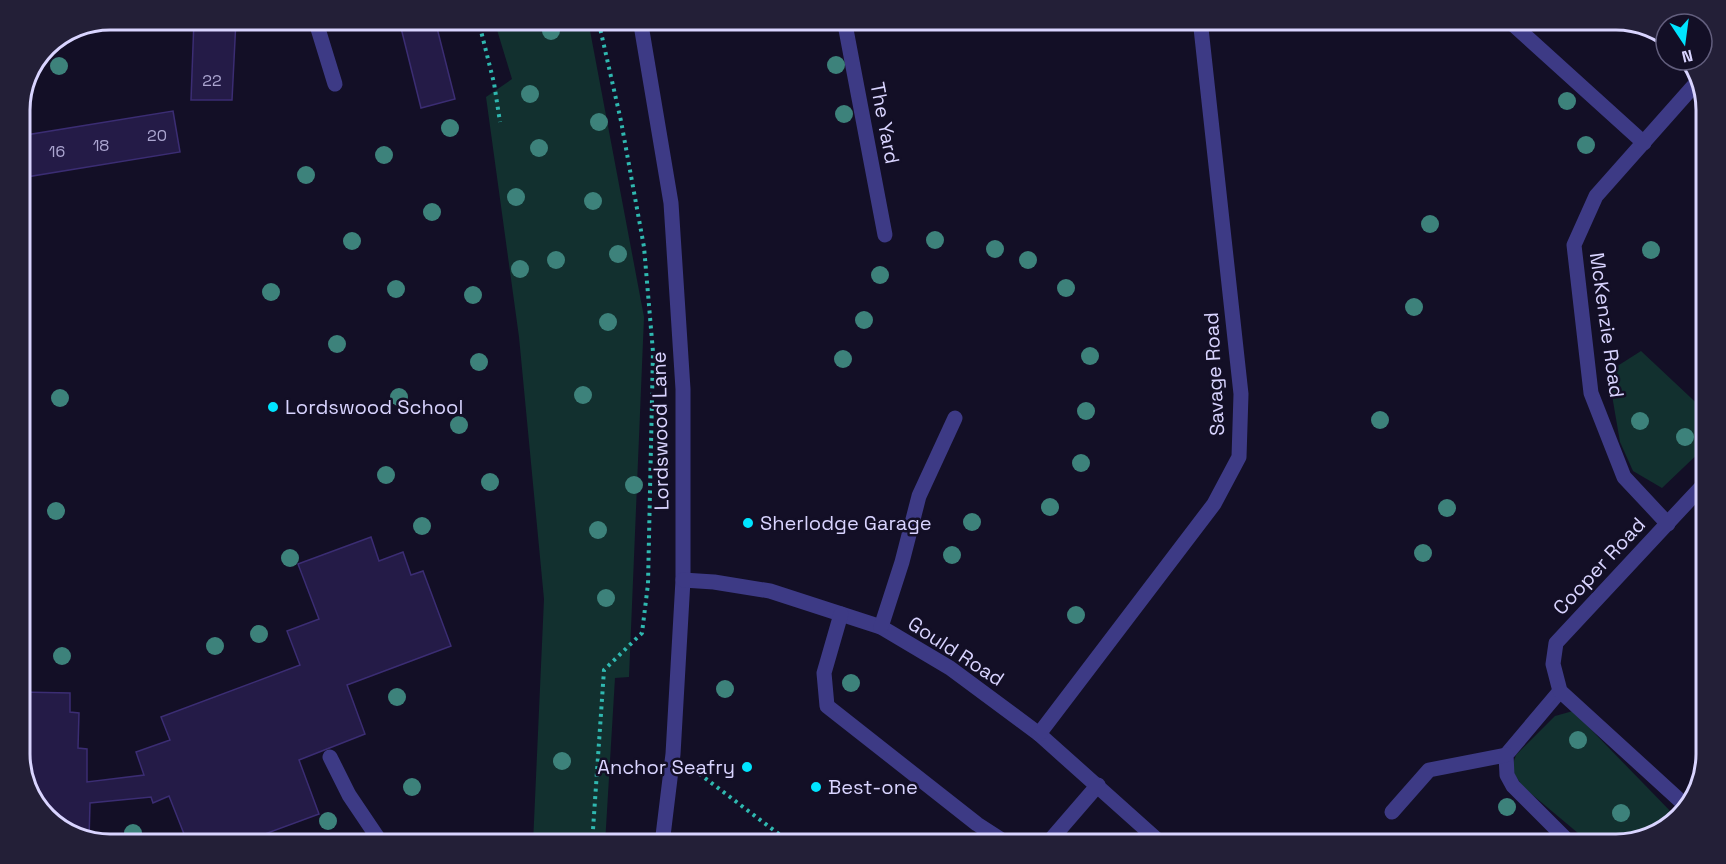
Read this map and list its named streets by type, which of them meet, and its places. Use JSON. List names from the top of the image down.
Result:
{
  "streets": {
    "street": [
      "The Yard",
      "McKenzie Road",
      "Savage Road",
      "Lordswood Lane",
      "Cooper Road",
      "Gould Road"
    ]
  },
  "crossings": [
    ["McKenzie Road", "Cooper Road"],
    ["Savage Road", "Gould Road"],
    ["Lordswood Lane", "Gould Road"]
  ],
  "places": [
    "Lordswood School",
    "Sherlodge Garage",
    "Anchor Seafry",
    "Best-one"
  ],
  "house_numbers": [
    "22",
    "20",
    "18",
    "16"
  ],
  "north": "bottom"
}
